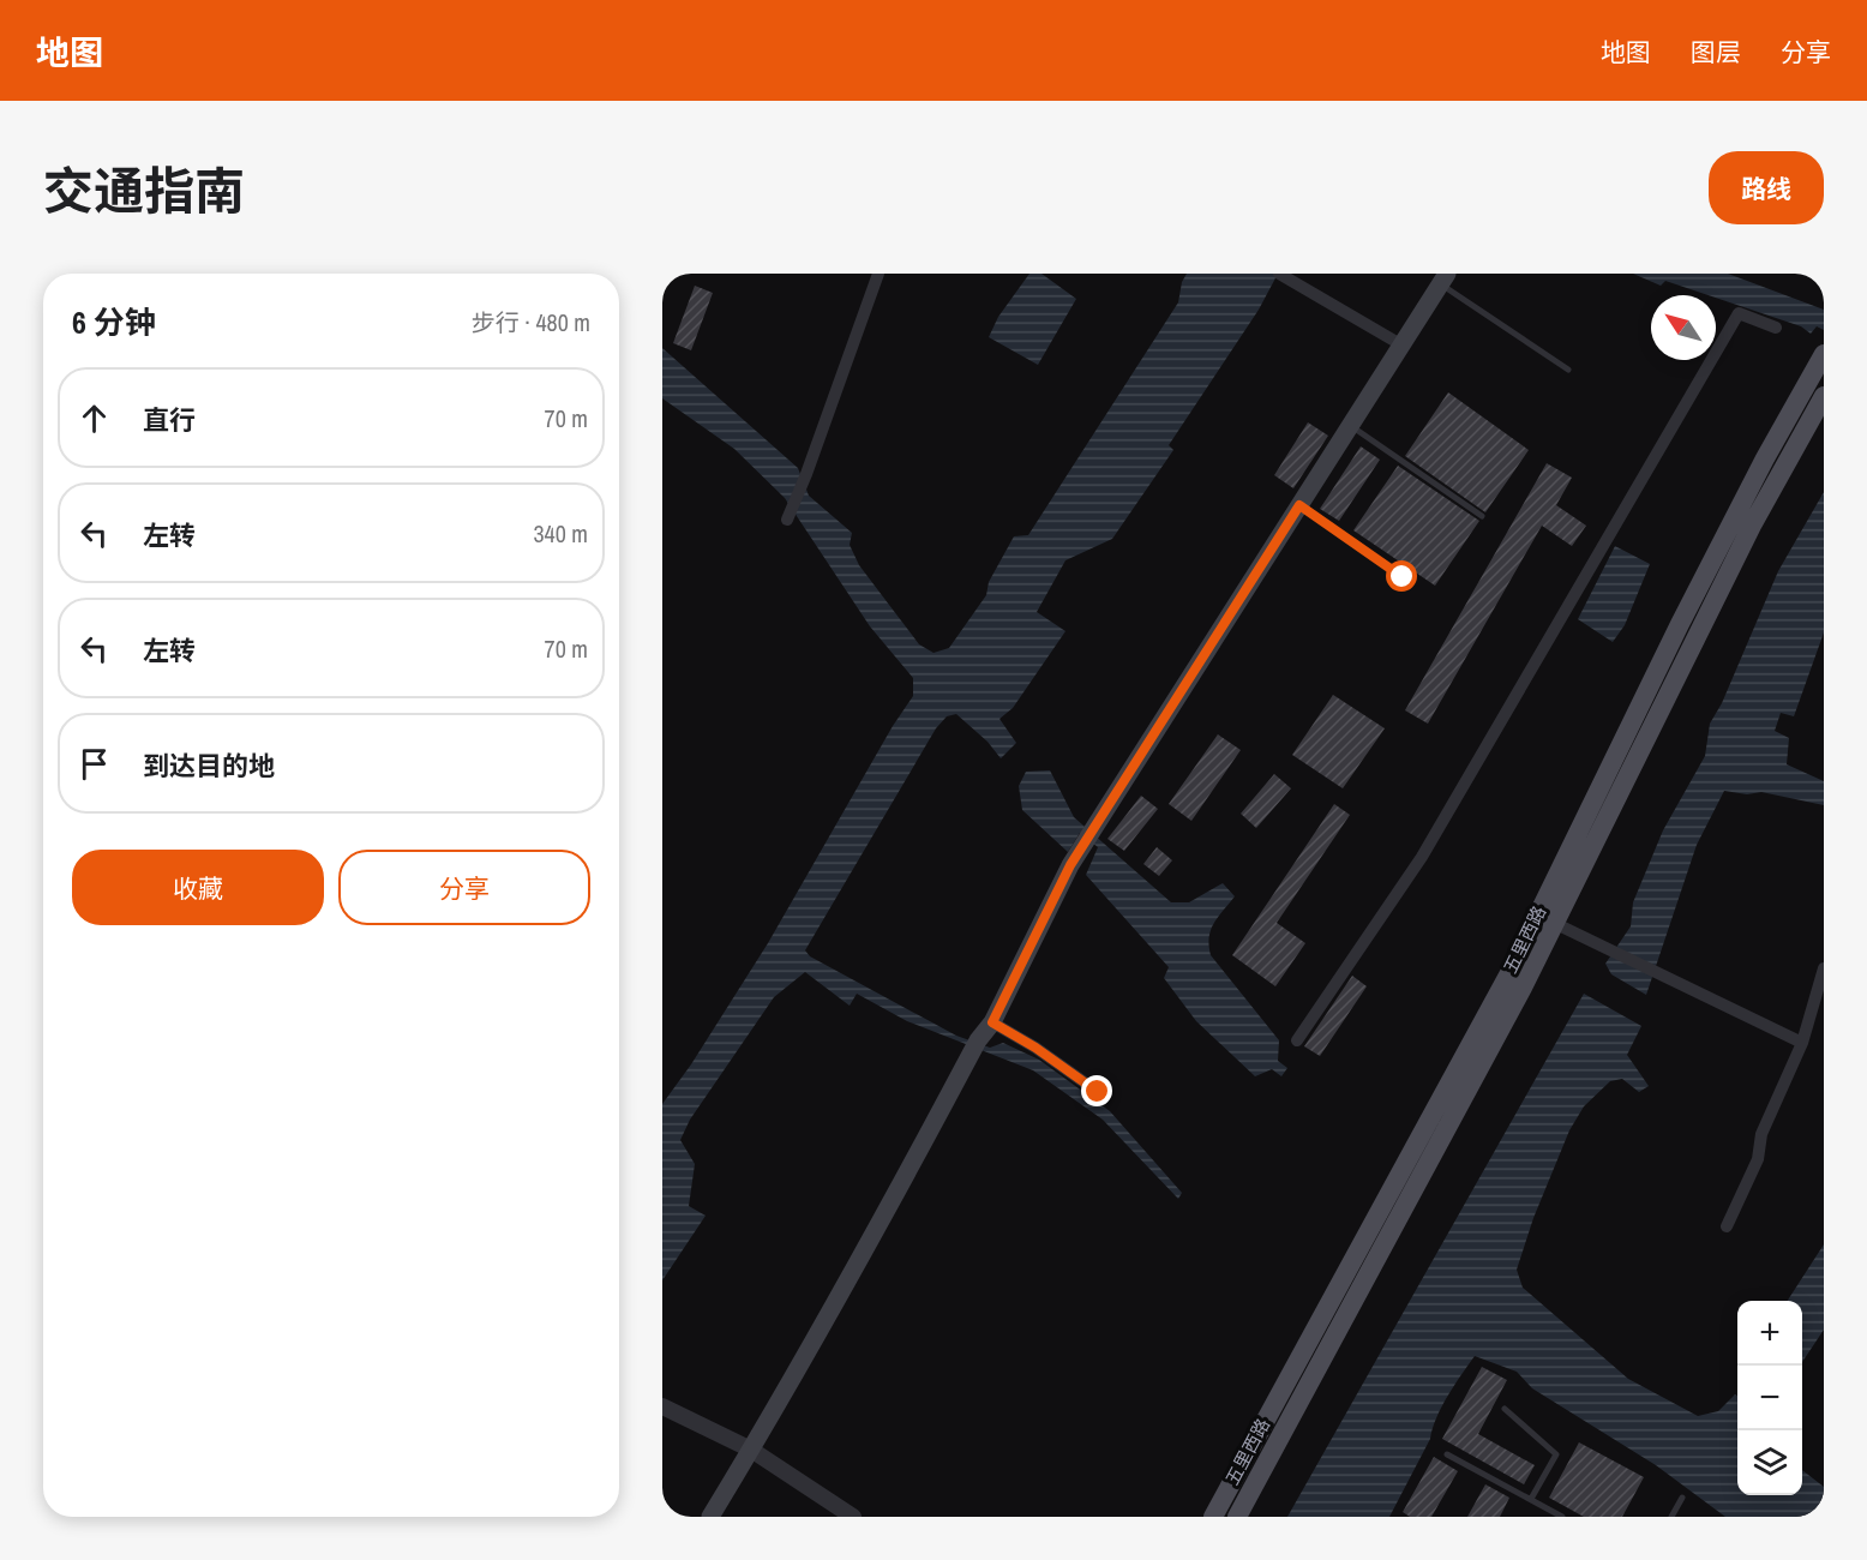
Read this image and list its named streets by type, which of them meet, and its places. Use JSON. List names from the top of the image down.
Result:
{
  "streets": {
    "main road": ["五里西路"]
  },
  "north": "top left",
  "page": {
    "header": "地图",
    "nav": ["地图", "图层", "分享"],
    "title": "交通指南",
    "buttons": [
      "路线",
      ["收藏", "分享"]
    ],
    "heading": ["6 分钟", "步行 · 480 m"],
    "list": [
      ["直行", "70 m"],
      ["左转", "340 m"],
      ["左转", "70 m"],
      "到达目的地"
    ],
    "map_buttons": ["+", "−"]
  }
}
